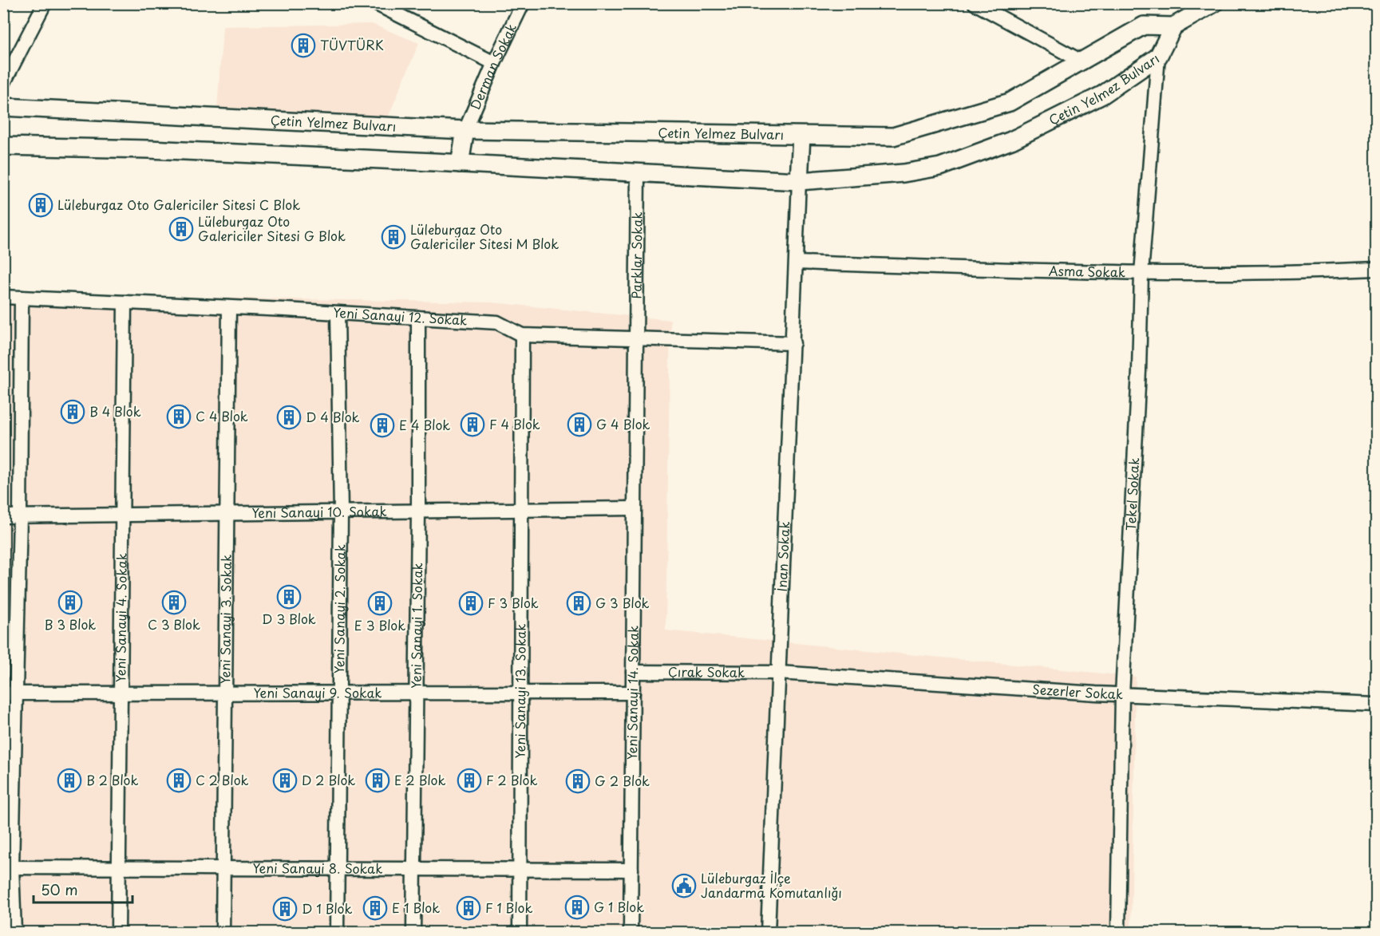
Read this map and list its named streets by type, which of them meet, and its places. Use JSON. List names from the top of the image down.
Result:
{
  "streets": {
    "street": [
      "Derman Sokak",
      "Çetin Yelmez Bulvarı",
      "Parklar Sokak",
      "Asma Sokak",
      "Yeni Sanayi 12. Sokak",
      "Tekel Sokak",
      "Yeni Sanayi 10. Sokak",
      "İnan Sokak",
      "Yeni Sanayi 2. Sokak",
      "Yeni Sanayi 4. Sokak",
      "Yeni Sanayi 3. Sokak",
      "Yeni Sanayi 1. Sokak",
      "Çırak Sokak",
      "Yeni Sanayi 13. Sokak",
      "Sezerler Sokak",
      "Yeni Sanayi 9. Sokak",
      "Yeni Sanayi 14. Sokak",
      "Yeni Sanayi 8. Sokak"
    ]
  },
  "crossings": [
    ["Derman Sokak", "Çetin Yelmez Bulvarı"],
    ["Çetin Yelmez Bulvarı", "Parklar Sokak"],
    ["Çetin Yelmez Bulvarı", "Tekel Sokak"],
    ["Çetin Yelmez Bulvarı", "İnan Sokak"],
    ["Parklar Sokak", "Yeni Sanayi 12. Sokak"],
    ["Parklar Sokak", "Yeni Sanayi 14. Sokak"],
    ["Asma Sokak", "Tekel Sokak"],
    ["Asma Sokak", "İnan Sokak"],
    ["Yeni Sanayi 12. Sokak", "İnan Sokak"],
    ["Yeni Sanayi 12. Sokak", "Yeni Sanayi 2. Sokak"],
    ["Yeni Sanayi 12. Sokak", "Yeni Sanayi 4. Sokak"],
    ["Yeni Sanayi 12. Sokak", "Yeni Sanayi 3. Sokak"],
    ["Yeni Sanayi 12. Sokak", "Yeni Sanayi 1. Sokak"],
    ["Yeni Sanayi 12. Sokak", "Yeni Sanayi 13. Sokak"],
    ["Yeni Sanayi 12. Sokak", "Yeni Sanayi 14. Sokak"],
    ["Tekel Sokak", "Sezerler Sokak"],
    ["Yeni Sanayi 10. Sokak", "Yeni Sanayi 2. Sokak"],
    ["Yeni Sanayi 10. Sokak", "Yeni Sanayi 4. Sokak"],
    ["Yeni Sanayi 10. Sokak", "Yeni Sanayi 3. Sokak"],
    ["Yeni Sanayi 10. Sokak", "Yeni Sanayi 1. Sokak"],
    ["Yeni Sanayi 10. Sokak", "Yeni Sanayi 13. Sokak"],
    ["Yeni Sanayi 10. Sokak", "Yeni Sanayi 14. Sokak"],
    ["İnan Sokak", "Çırak Sokak"],
    ["İnan Sokak", "Sezerler Sokak"],
    ["Yeni Sanayi 2. Sokak", "Yeni Sanayi 9. Sokak"],
    ["Yeni Sanayi 2. Sokak", "Yeni Sanayi 8. Sokak"],
    ["Yeni Sanayi 4. Sokak", "Yeni Sanayi 9. Sokak"],
    ["Yeni Sanayi 4. Sokak", "Yeni Sanayi 8. Sokak"],
    ["Yeni Sanayi 3. Sokak", "Yeni Sanayi 9. Sokak"],
    ["Yeni Sanayi 3. Sokak", "Yeni Sanayi 8. Sokak"],
    ["Yeni Sanayi 1. Sokak", "Yeni Sanayi 9. Sokak"],
    ["Yeni Sanayi 1. Sokak", "Yeni Sanayi 8. Sokak"],
    ["Çırak Sokak", "Sezerler Sokak"],
    ["Çırak Sokak", "Yeni Sanayi 14. Sokak"],
    ["Yeni Sanayi 13. Sokak", "Yeni Sanayi 9. Sokak"],
    ["Yeni Sanayi 13. Sokak", "Yeni Sanayi 8. Sokak"],
    ["Yeni Sanayi 9. Sokak", "Yeni Sanayi 14. Sokak"],
    ["Yeni Sanayi 14. Sokak", "Yeni Sanayi 8. Sokak"]
  ],
  "places": {
    "building": [
      "TÜVTÜRK",
      "Lüleburgaz Oto Galericiler Sitesi C Blok",
      "Lüleburgaz Oto Galericiler Sitesi G Blok",
      "Lüleburgaz Oto Galericiler Sitesi M Blok",
      "B 4 Blok",
      "C 4 Blok",
      "D 4 Blok",
      "F 4 Blok",
      "G 4 Blok",
      "E 4 Blok",
      "D 3 Blok",
      "B 3 Blok",
      "C 3 Blok",
      "E 3 Blok",
      "F 3 Blok",
      "G 3 Blok",
      "B 2 Blok",
      "C 2 Blok",
      "D 2 Blok",
      "E 2 Blok",
      "F 2 Blok",
      "G 2 Blok",
      "G 1 Blok",
      "E 1 Blok",
      "F 1 Blok",
      "D 1 Blok"
    ],
    "public building": ["Lüleburgaz İlçe Jandarma Komutanlığı"]
  },
  "scale_bar": "50 m"
}
